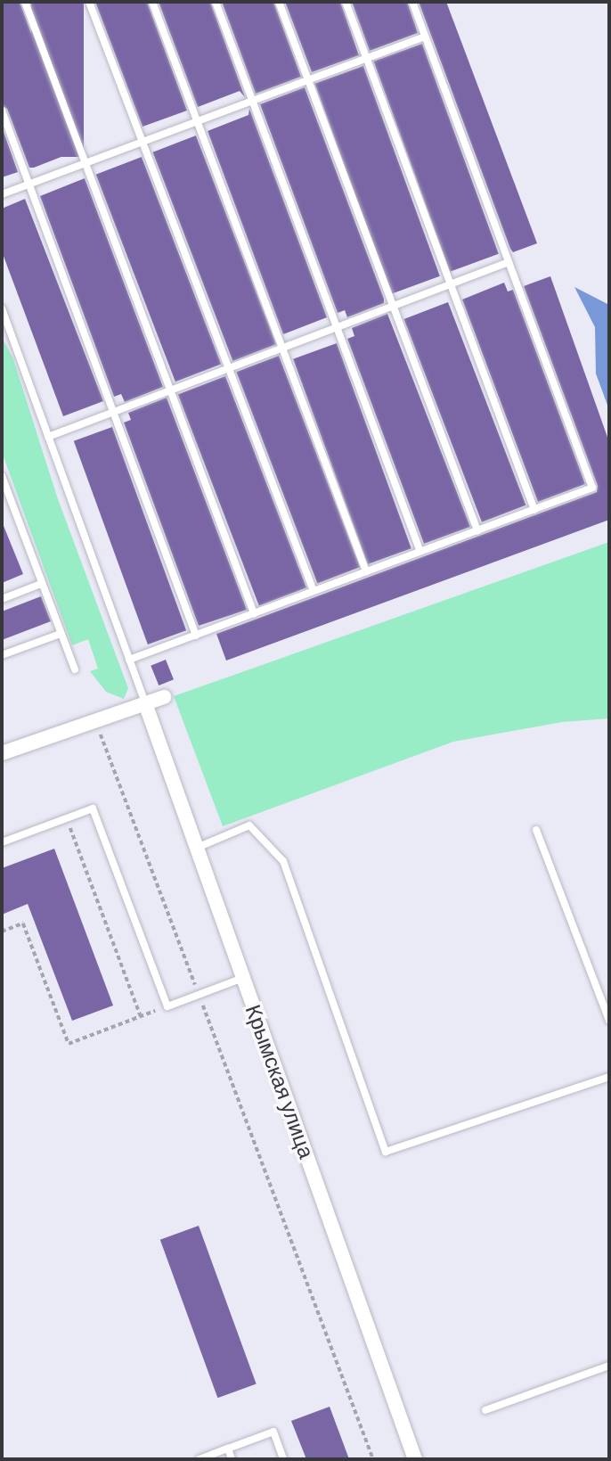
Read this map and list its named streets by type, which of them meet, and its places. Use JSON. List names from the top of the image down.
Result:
{
  "streets": {
    "street": ["Крымская улица"]
  }
}
